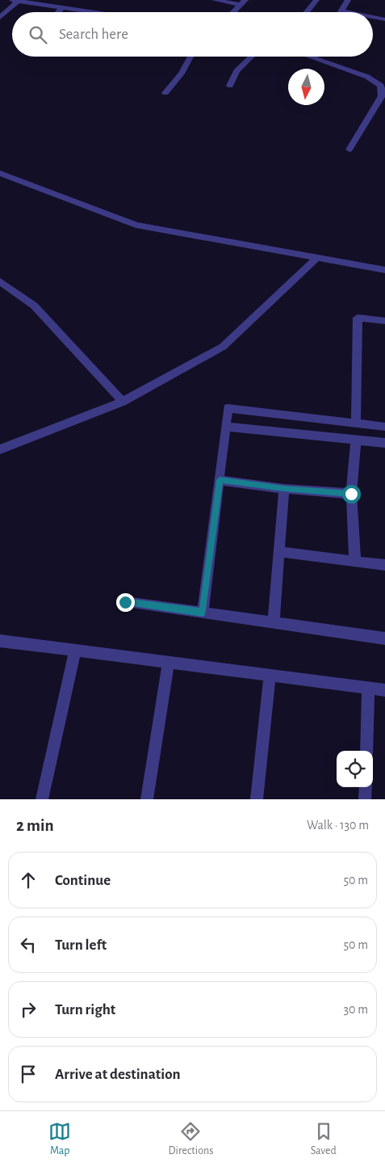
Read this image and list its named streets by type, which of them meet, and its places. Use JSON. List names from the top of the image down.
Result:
{
  "north": "bottom",
  "page": {
    "search": "Search here",
    "heading": ["2 min", "Walk · 130 m"],
    "list": [
      ["Continue", "50 m"],
      ["Turn left", "50 m"],
      ["Turn right", "30 m"],
      "Arrive at destination"
    ],
    "nav": ["Map", "Directions", "Saved"]
  }
}
